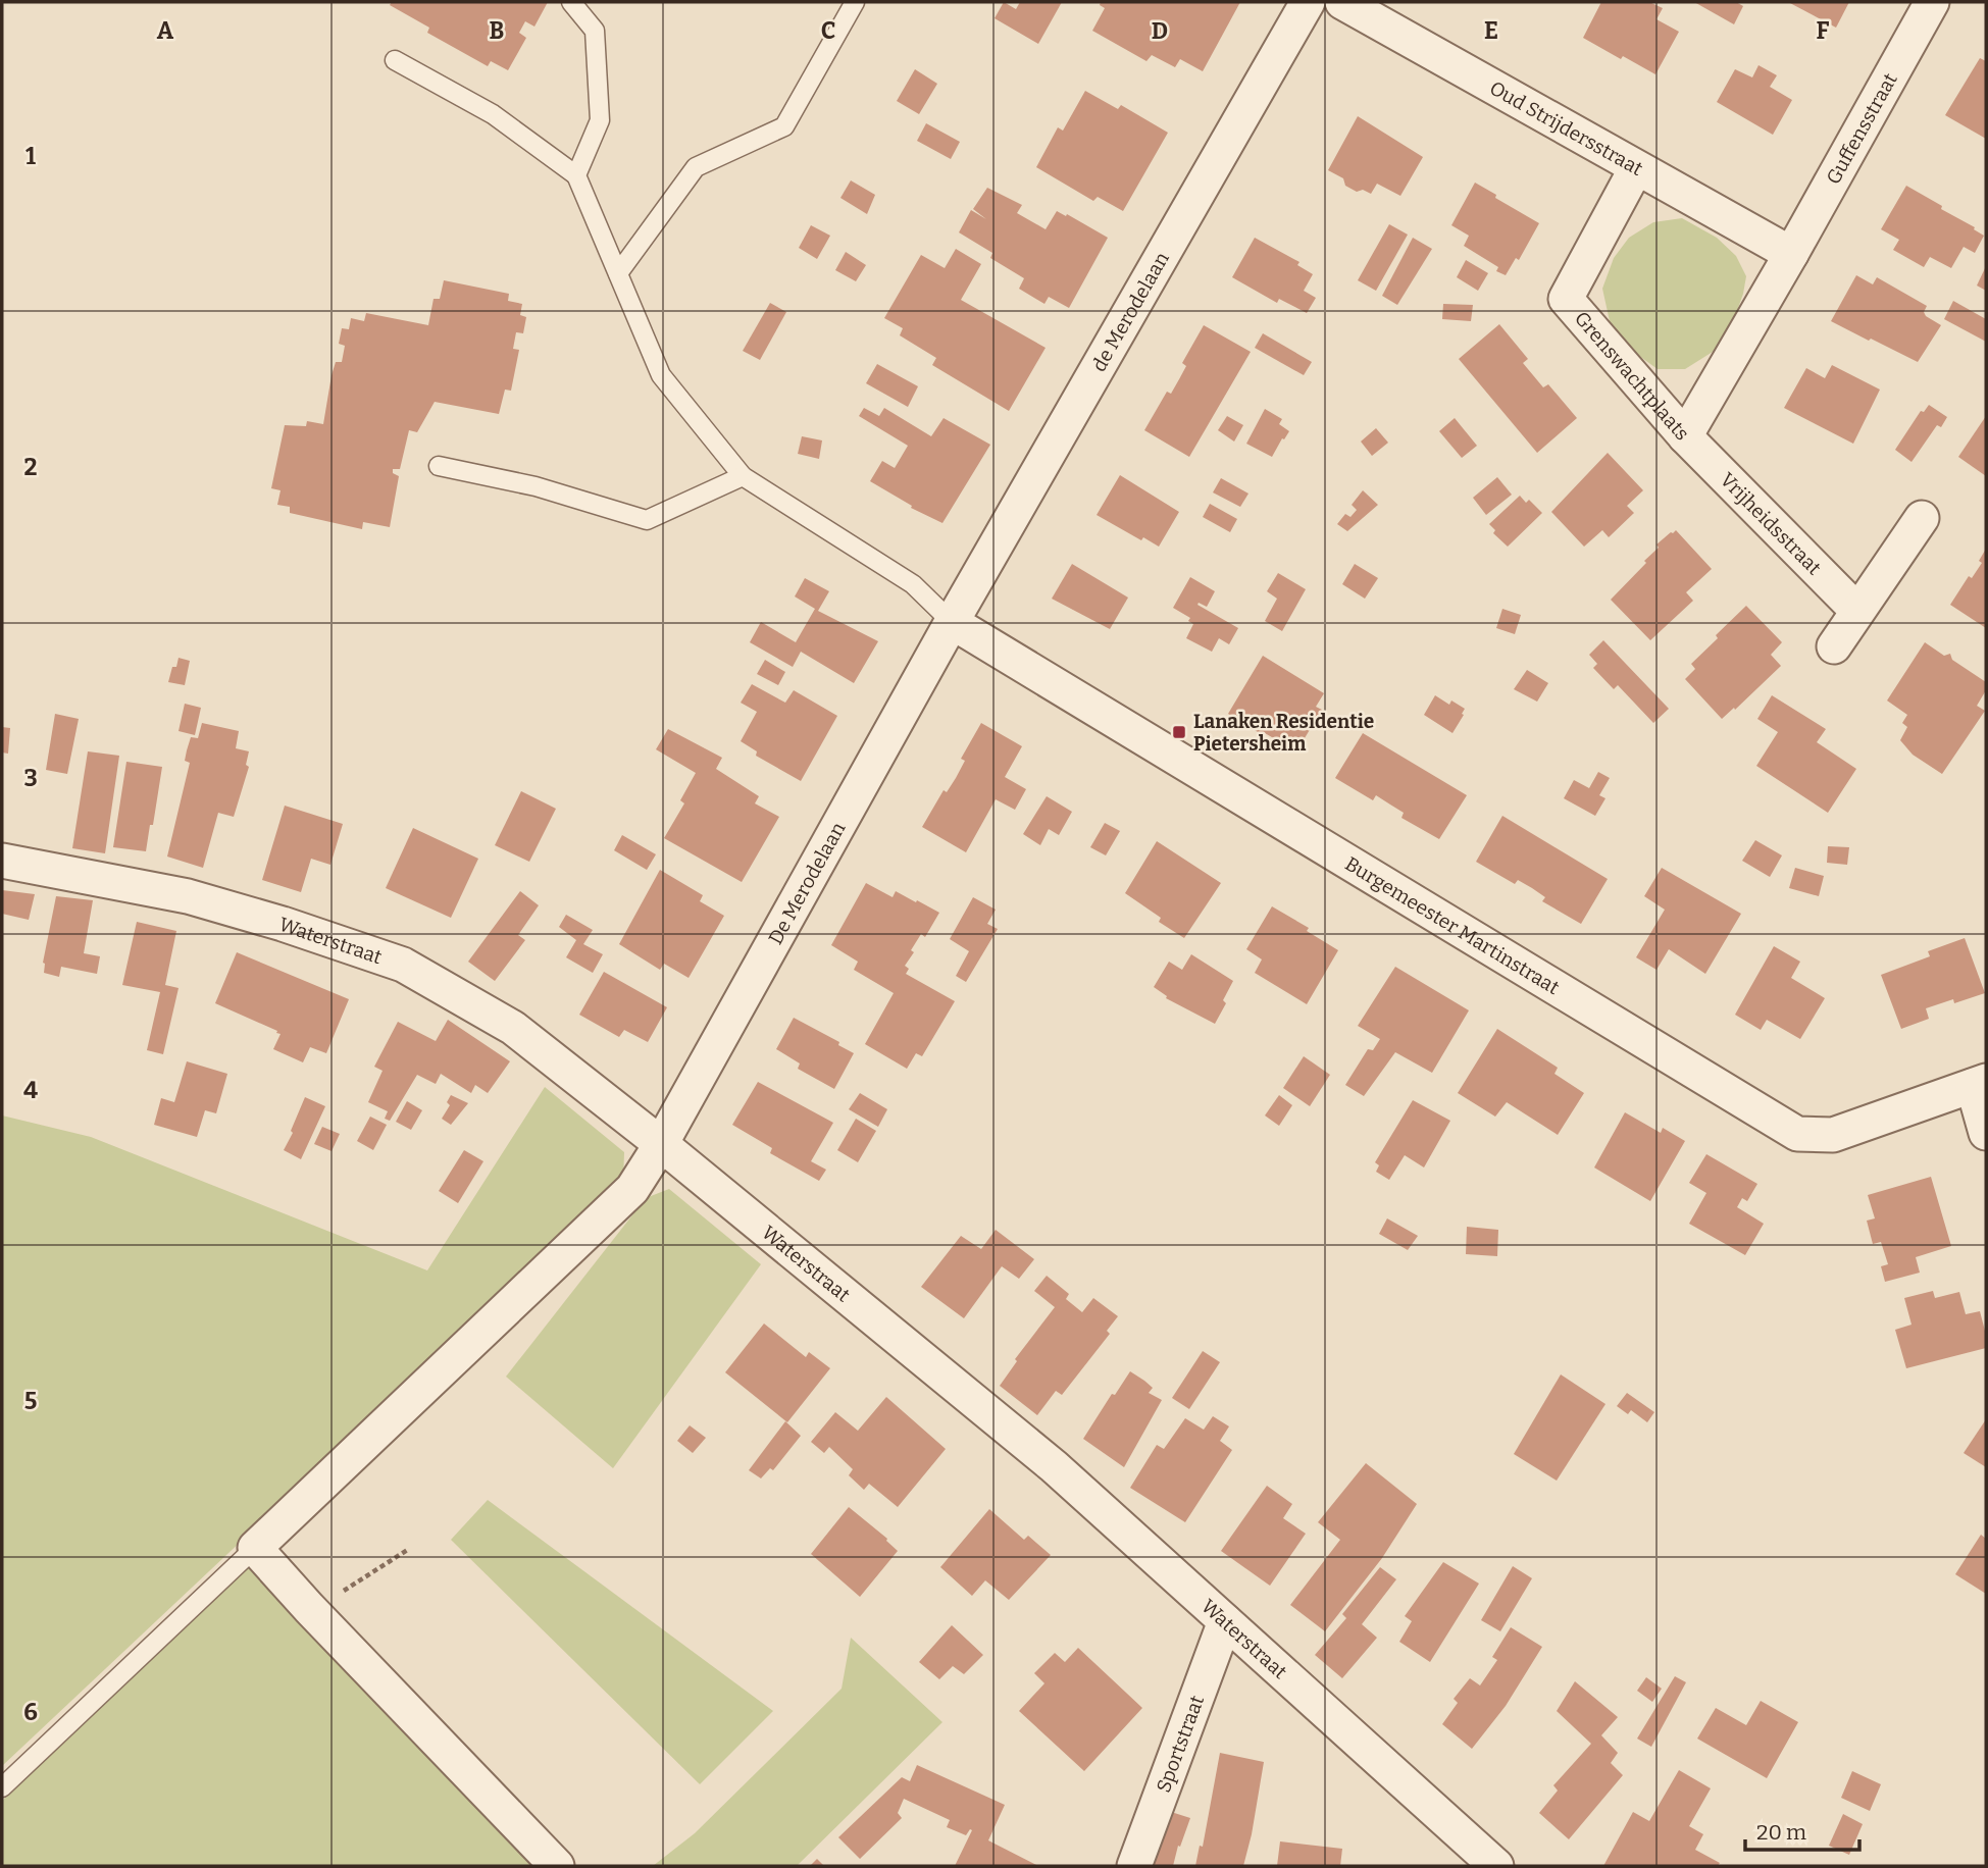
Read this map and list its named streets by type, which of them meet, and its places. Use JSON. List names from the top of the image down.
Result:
{
  "streets": {
    "street": [
      "Guffensstraat",
      "Oud Strijdersstraat",
      "de Merodelaan",
      "Grenswachtplaats",
      "Vrijheidsstraat",
      "De Merodelaan",
      "Burgemeester Martinstraat",
      "Waterstraat",
      "Sportstraat"
    ]
  },
  "crossings": [
    ["Guffensstraat", "Oud Strijdersstraat"],
    ["Guffensstraat", "Grenswachtplaats"],
    ["Oud Strijdersstraat", "Grenswachtplaats"],
    ["de Merodelaan", "De Merodelaan"],
    ["de Merodelaan", "Burgemeester Martinstraat"],
    ["Grenswachtplaats", "Vrijheidsstraat"],
    ["De Merodelaan", "Burgemeester Martinstraat"],
    ["De Merodelaan", "Waterstraat"],
    ["Waterstraat", "Sportstraat"]
  ],
  "places": {
    "transit": ["Lanaken Residentie Pietersheim"]
  },
  "scale_bar": "20 m",
  "grid": {
    "columns": [
      "A",
      "B",
      "C",
      "D",
      "E",
      "F"
    ],
    "rows": [
      "1",
      "2",
      "3",
      "4",
      "5",
      "6"
    ]
  }
}
